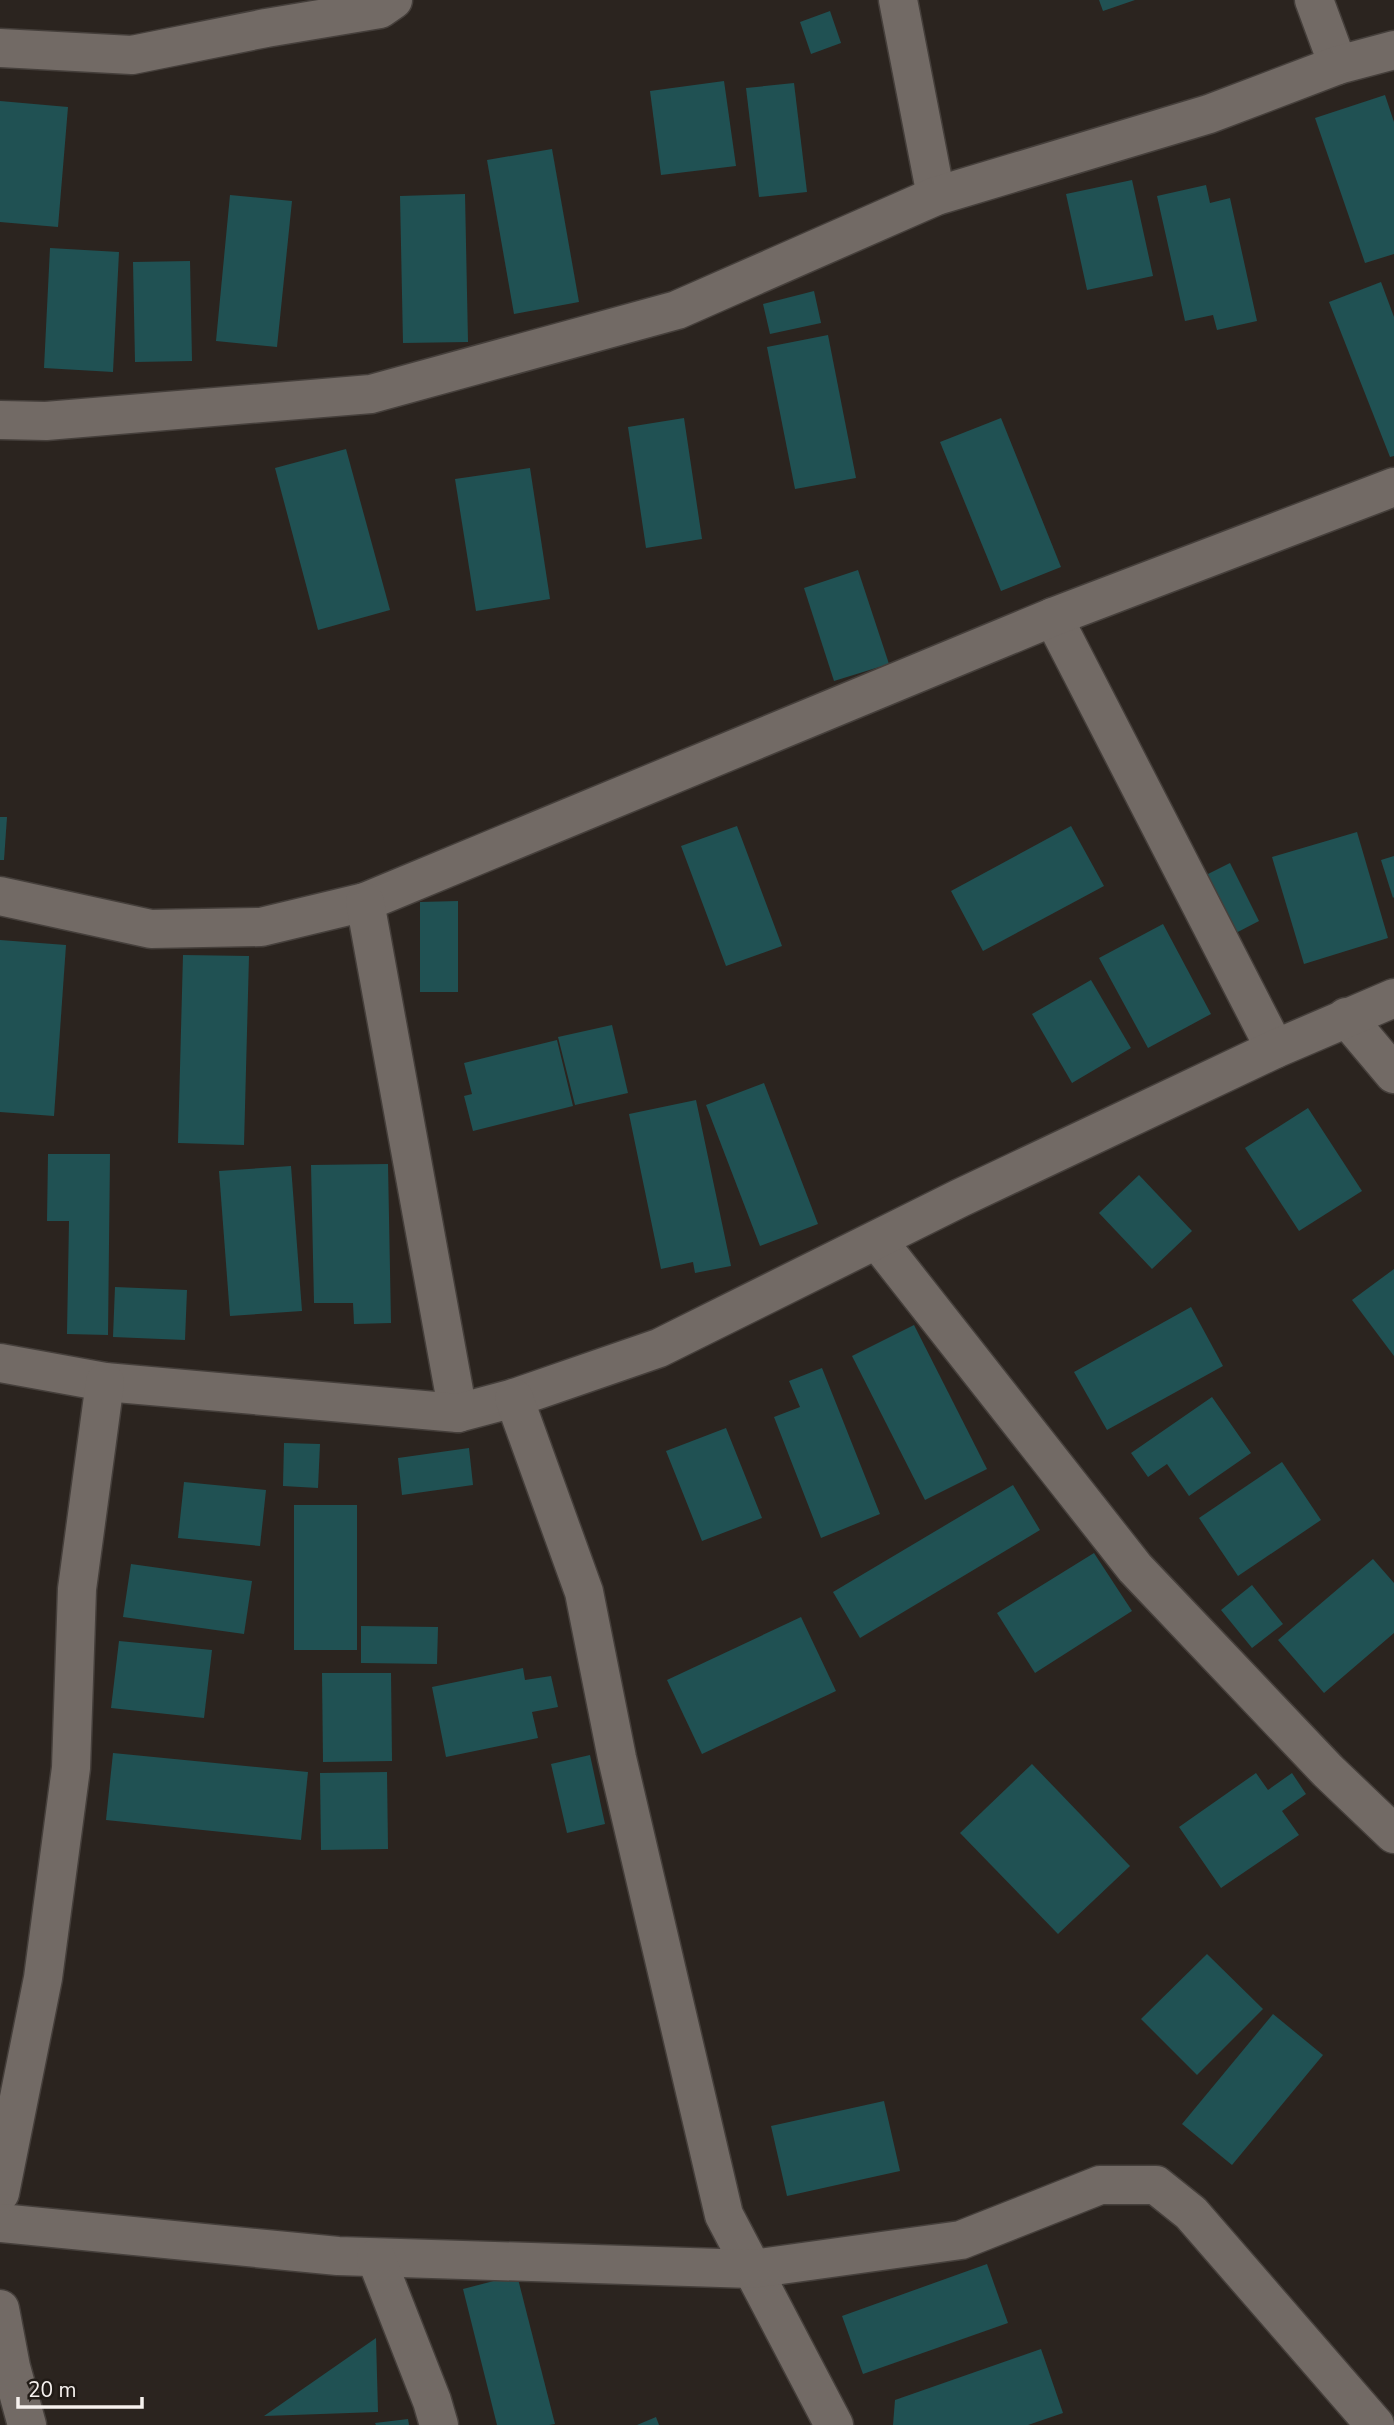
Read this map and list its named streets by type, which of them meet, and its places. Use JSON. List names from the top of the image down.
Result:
{
  "scale_bar": "20 m"
}
